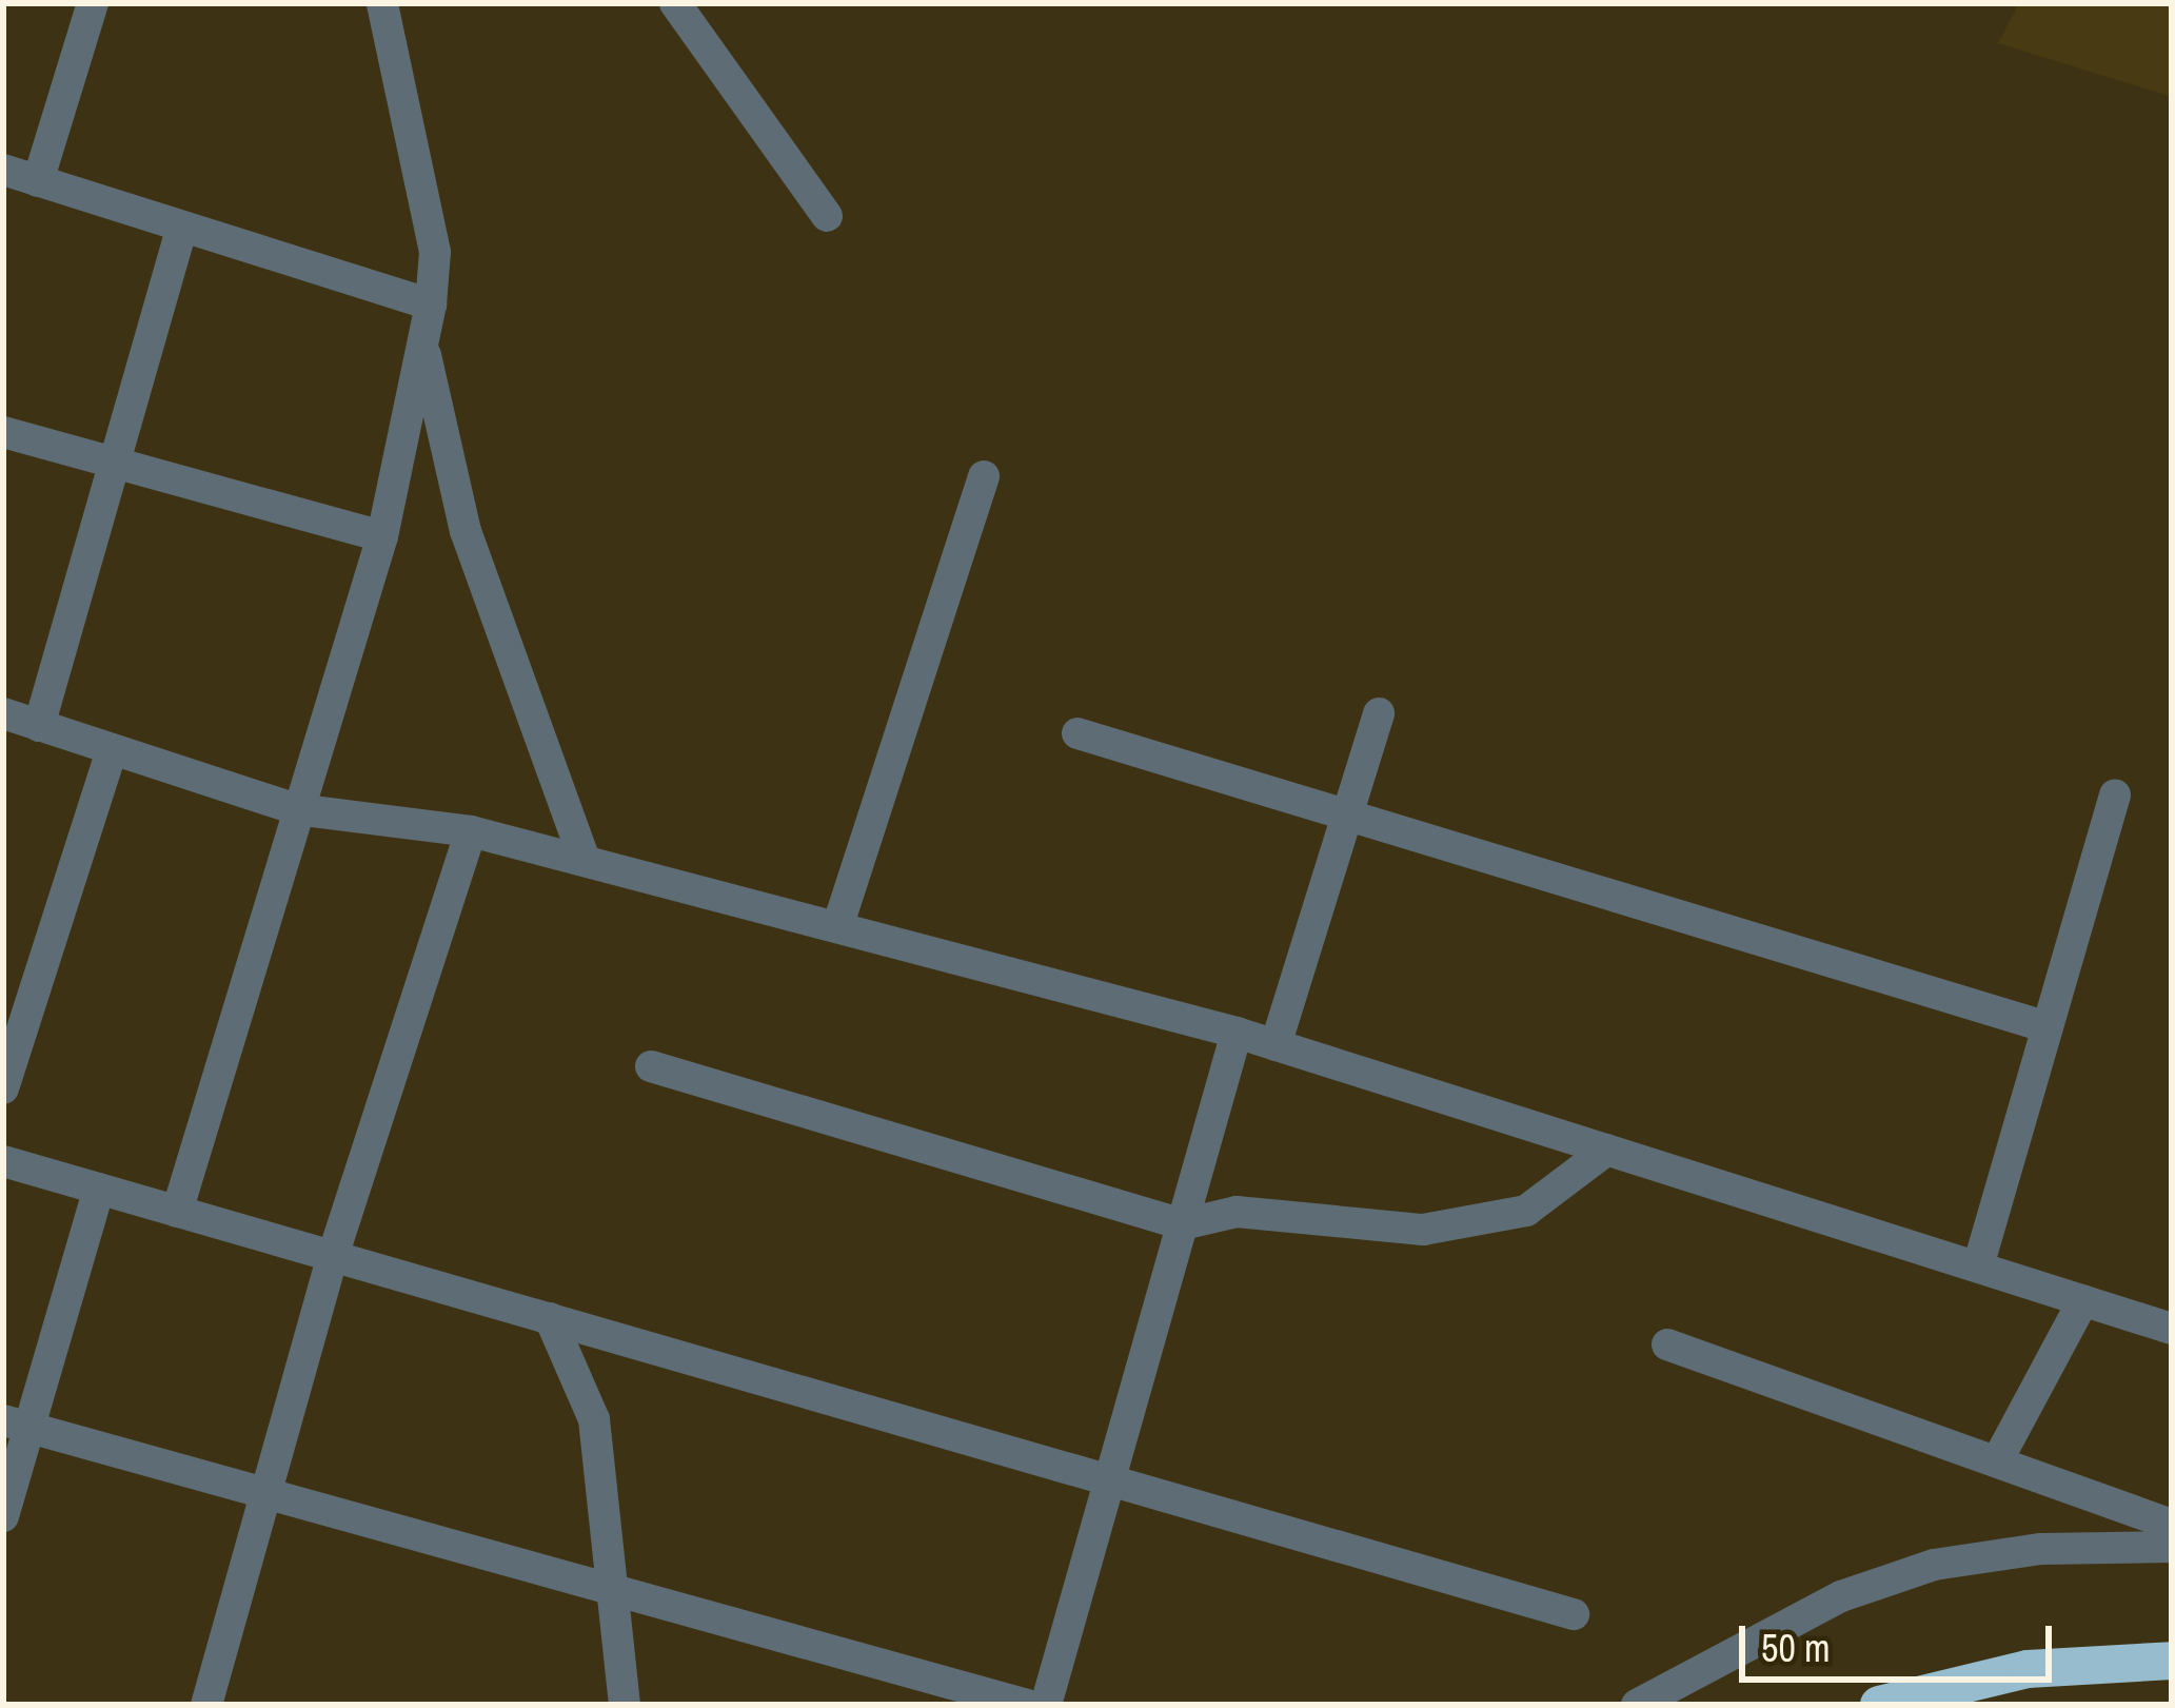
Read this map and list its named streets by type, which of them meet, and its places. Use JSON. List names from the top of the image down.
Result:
{
  "scale_bar": "50 m"
}
